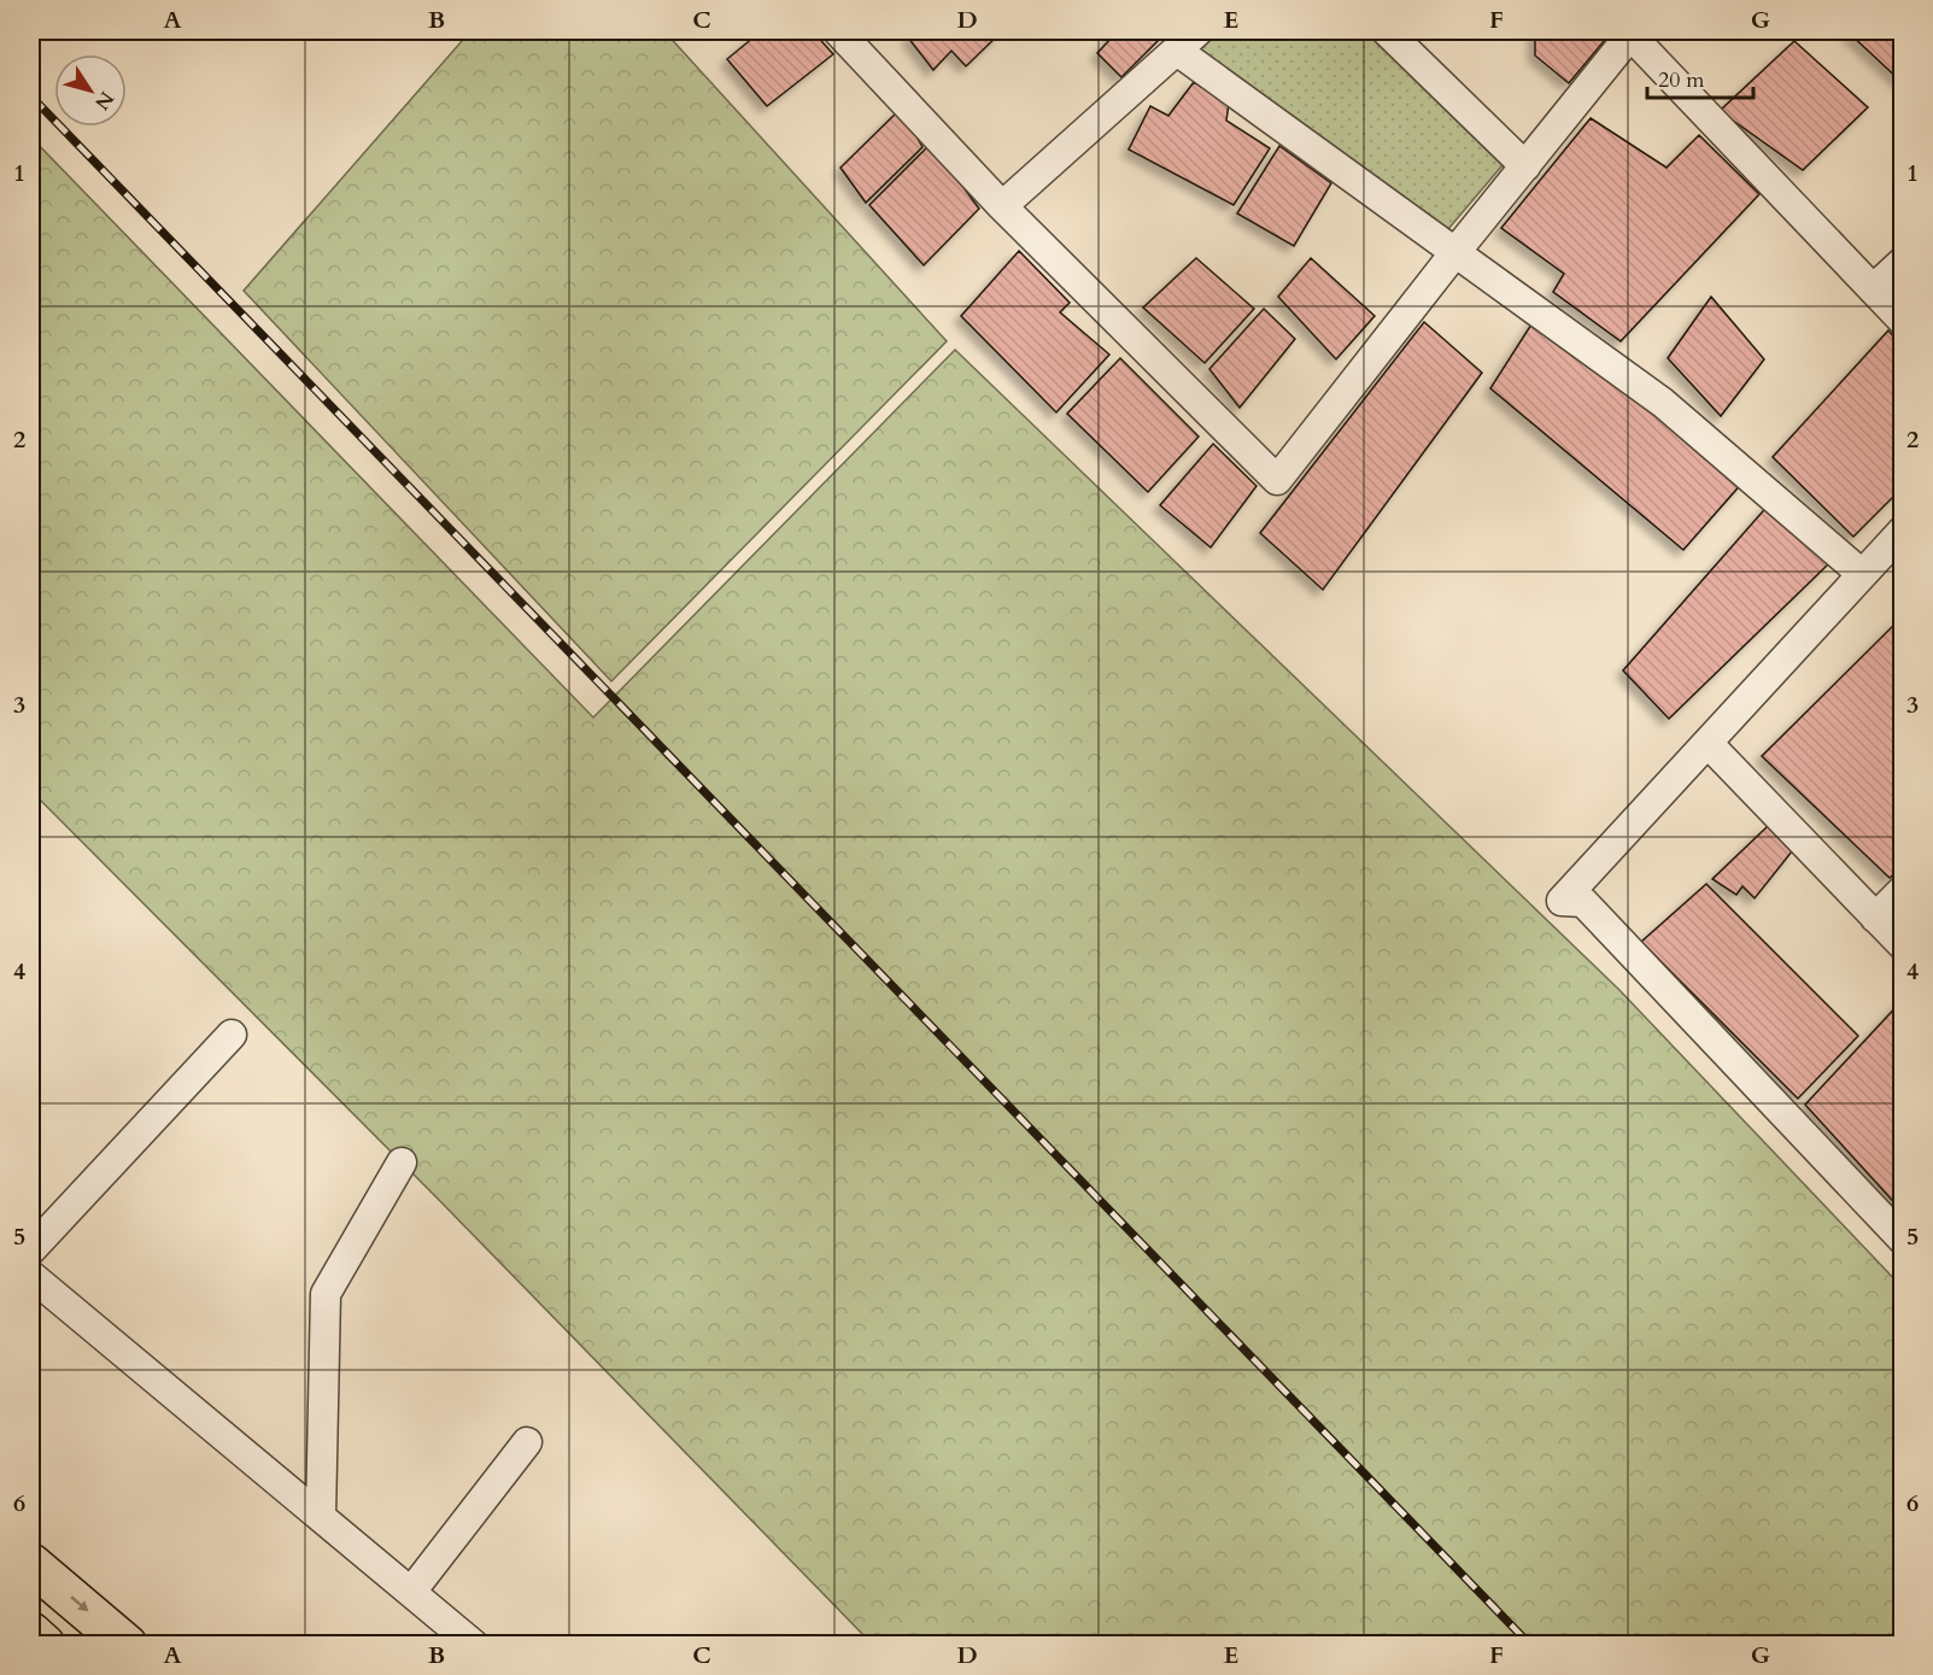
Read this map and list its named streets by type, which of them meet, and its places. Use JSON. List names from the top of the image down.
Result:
{
  "scale_bar": "20 m",
  "north": "bottom right",
  "grid": {
    "columns": [
      "A",
      "B",
      "C",
      "D",
      "E",
      "F",
      "G"
    ],
    "rows": [
      "1",
      "2",
      "3",
      "4",
      "5",
      "6"
    ]
  }
}
